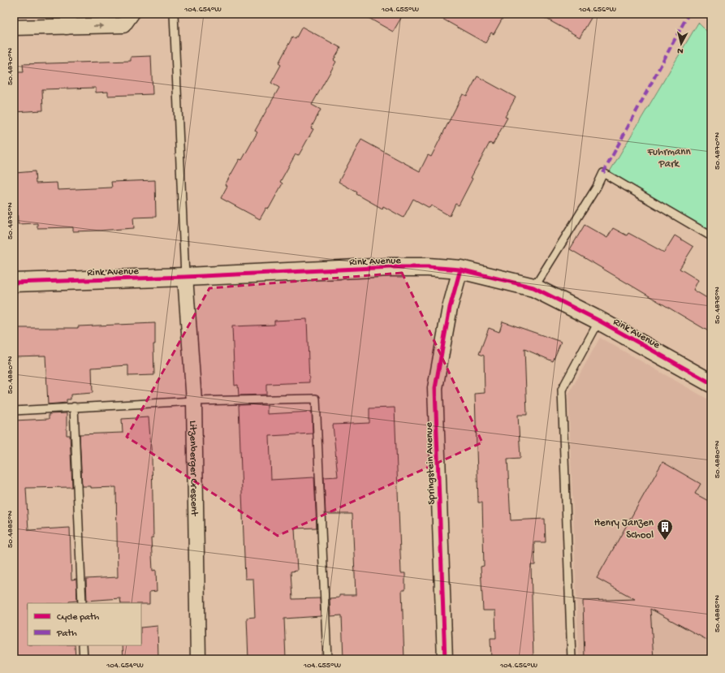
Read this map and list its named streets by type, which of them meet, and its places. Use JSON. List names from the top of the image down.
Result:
{
  "streets": {
    "street": ["Rink Avenue", "Springstein Avenue", "Litzenberger Crescent"]
  },
  "crossings": [
    ["Rink Avenue", "Springstein Avenue"],
    ["Rink Avenue", "Litzenberger Crescent"]
  ],
  "parks": ["Fuhrmann Park"],
  "places": {
    "building": ["Henry Janzen School"]
  },
  "legend": ["Cycle path", "Path"],
  "north": "bottom",
  "coordinates": [
    "104.654°W",
    "104.655°W",
    "104.656°W",
    "50.4870°N",
    "50.4875°N",
    "50.4880°N",
    "50.4885°N"
  ]
}
